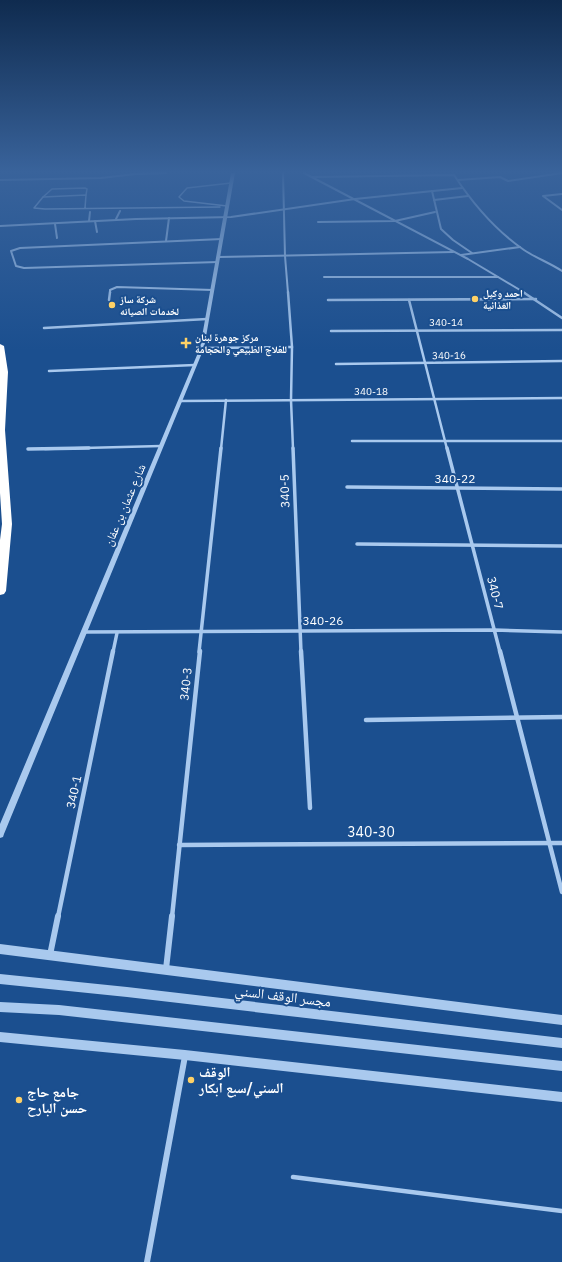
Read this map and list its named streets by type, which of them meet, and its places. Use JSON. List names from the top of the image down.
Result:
{
  "streets": {
    "street": [
      "340-14",
      "340-16",
      "340-18",
      "340-22",
      "340-5",
      "شارع عثمان بن عفان",
      "340-7",
      "340-26",
      "340-3",
      "340-1",
      "340-30",
      "مجسر الوقف السني"
    ]
  },
  "crossings": [
    ["340-14", "340-7"],
    ["340-16", "340-7"],
    ["340-18", "340-5"],
    ["340-18", "شارع عثمان بن عفان"],
    ["340-18", "340-7"],
    ["340-18", "340-3"],
    ["340-22", "340-7"],
    ["340-5", "340-26"],
    ["شارع عثمان بن عفان", "340-26"],
    ["340-7", "340-26"],
    ["340-7", "340-30"],
    ["340-26", "340-3"],
    ["340-26", "340-1"],
    ["340-3", "340-30"]
  ],
  "places": {
    "other": [
      "احمد وكيل الغذائية",
      "شركة ساز لخدمات الصيانه",
      "الوقف السني/سبع ابكار",
      "جامع حاج حسن البارح"
    ],
    "health": ["مركز جوهرة لبنان للعلاج الطبيعي والحجامة"]
  }
}
